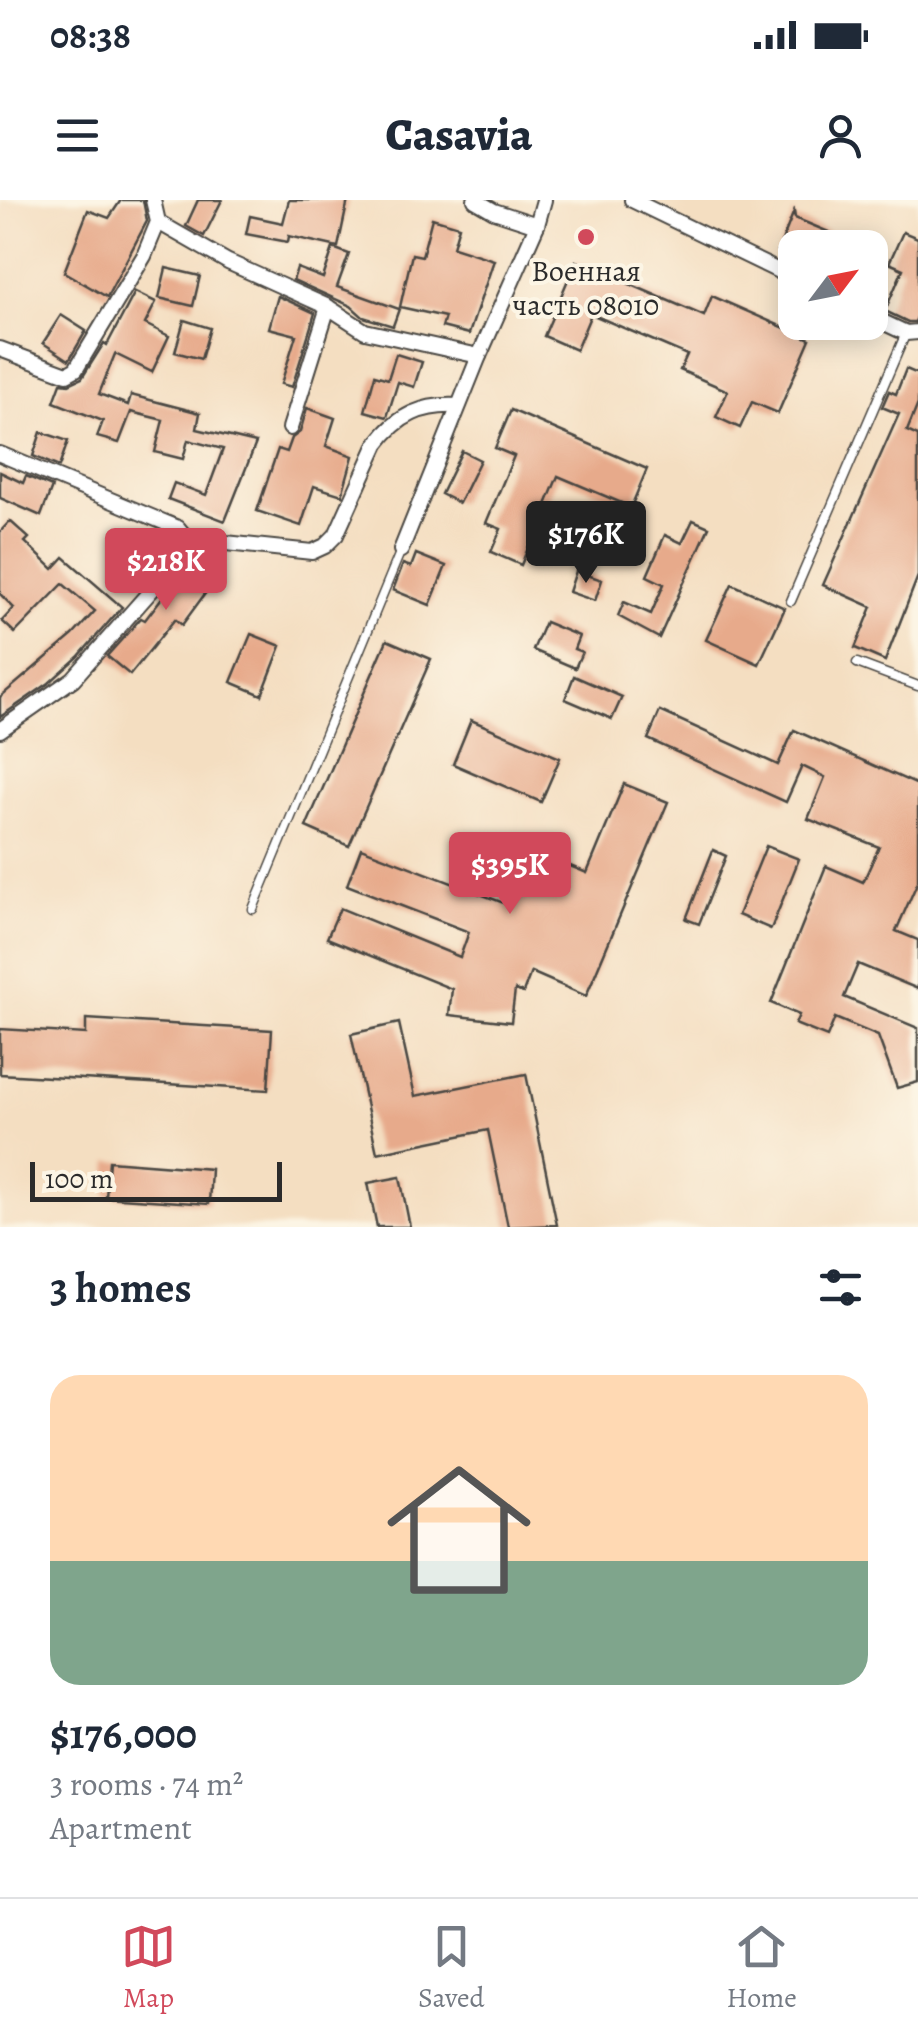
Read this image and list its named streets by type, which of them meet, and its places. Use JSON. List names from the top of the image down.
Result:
{
  "places": ["Военная часть 08010"],
  "scale_bar": "100 m",
  "north": "top right",
  "page": {
    "status": "08:38",
    "header": "Casavia",
    "price": ["$176K", "$218K", "$395K"],
    "scale": "100 m",
    "heading": "3 homes",
    "list": [
      {
        "name": "$176,000",
        "note": "3 rooms · 74 m² · Apartment"
      }
    ],
    "tabs": ["Map", "Saved", "Home"]
  }
}
